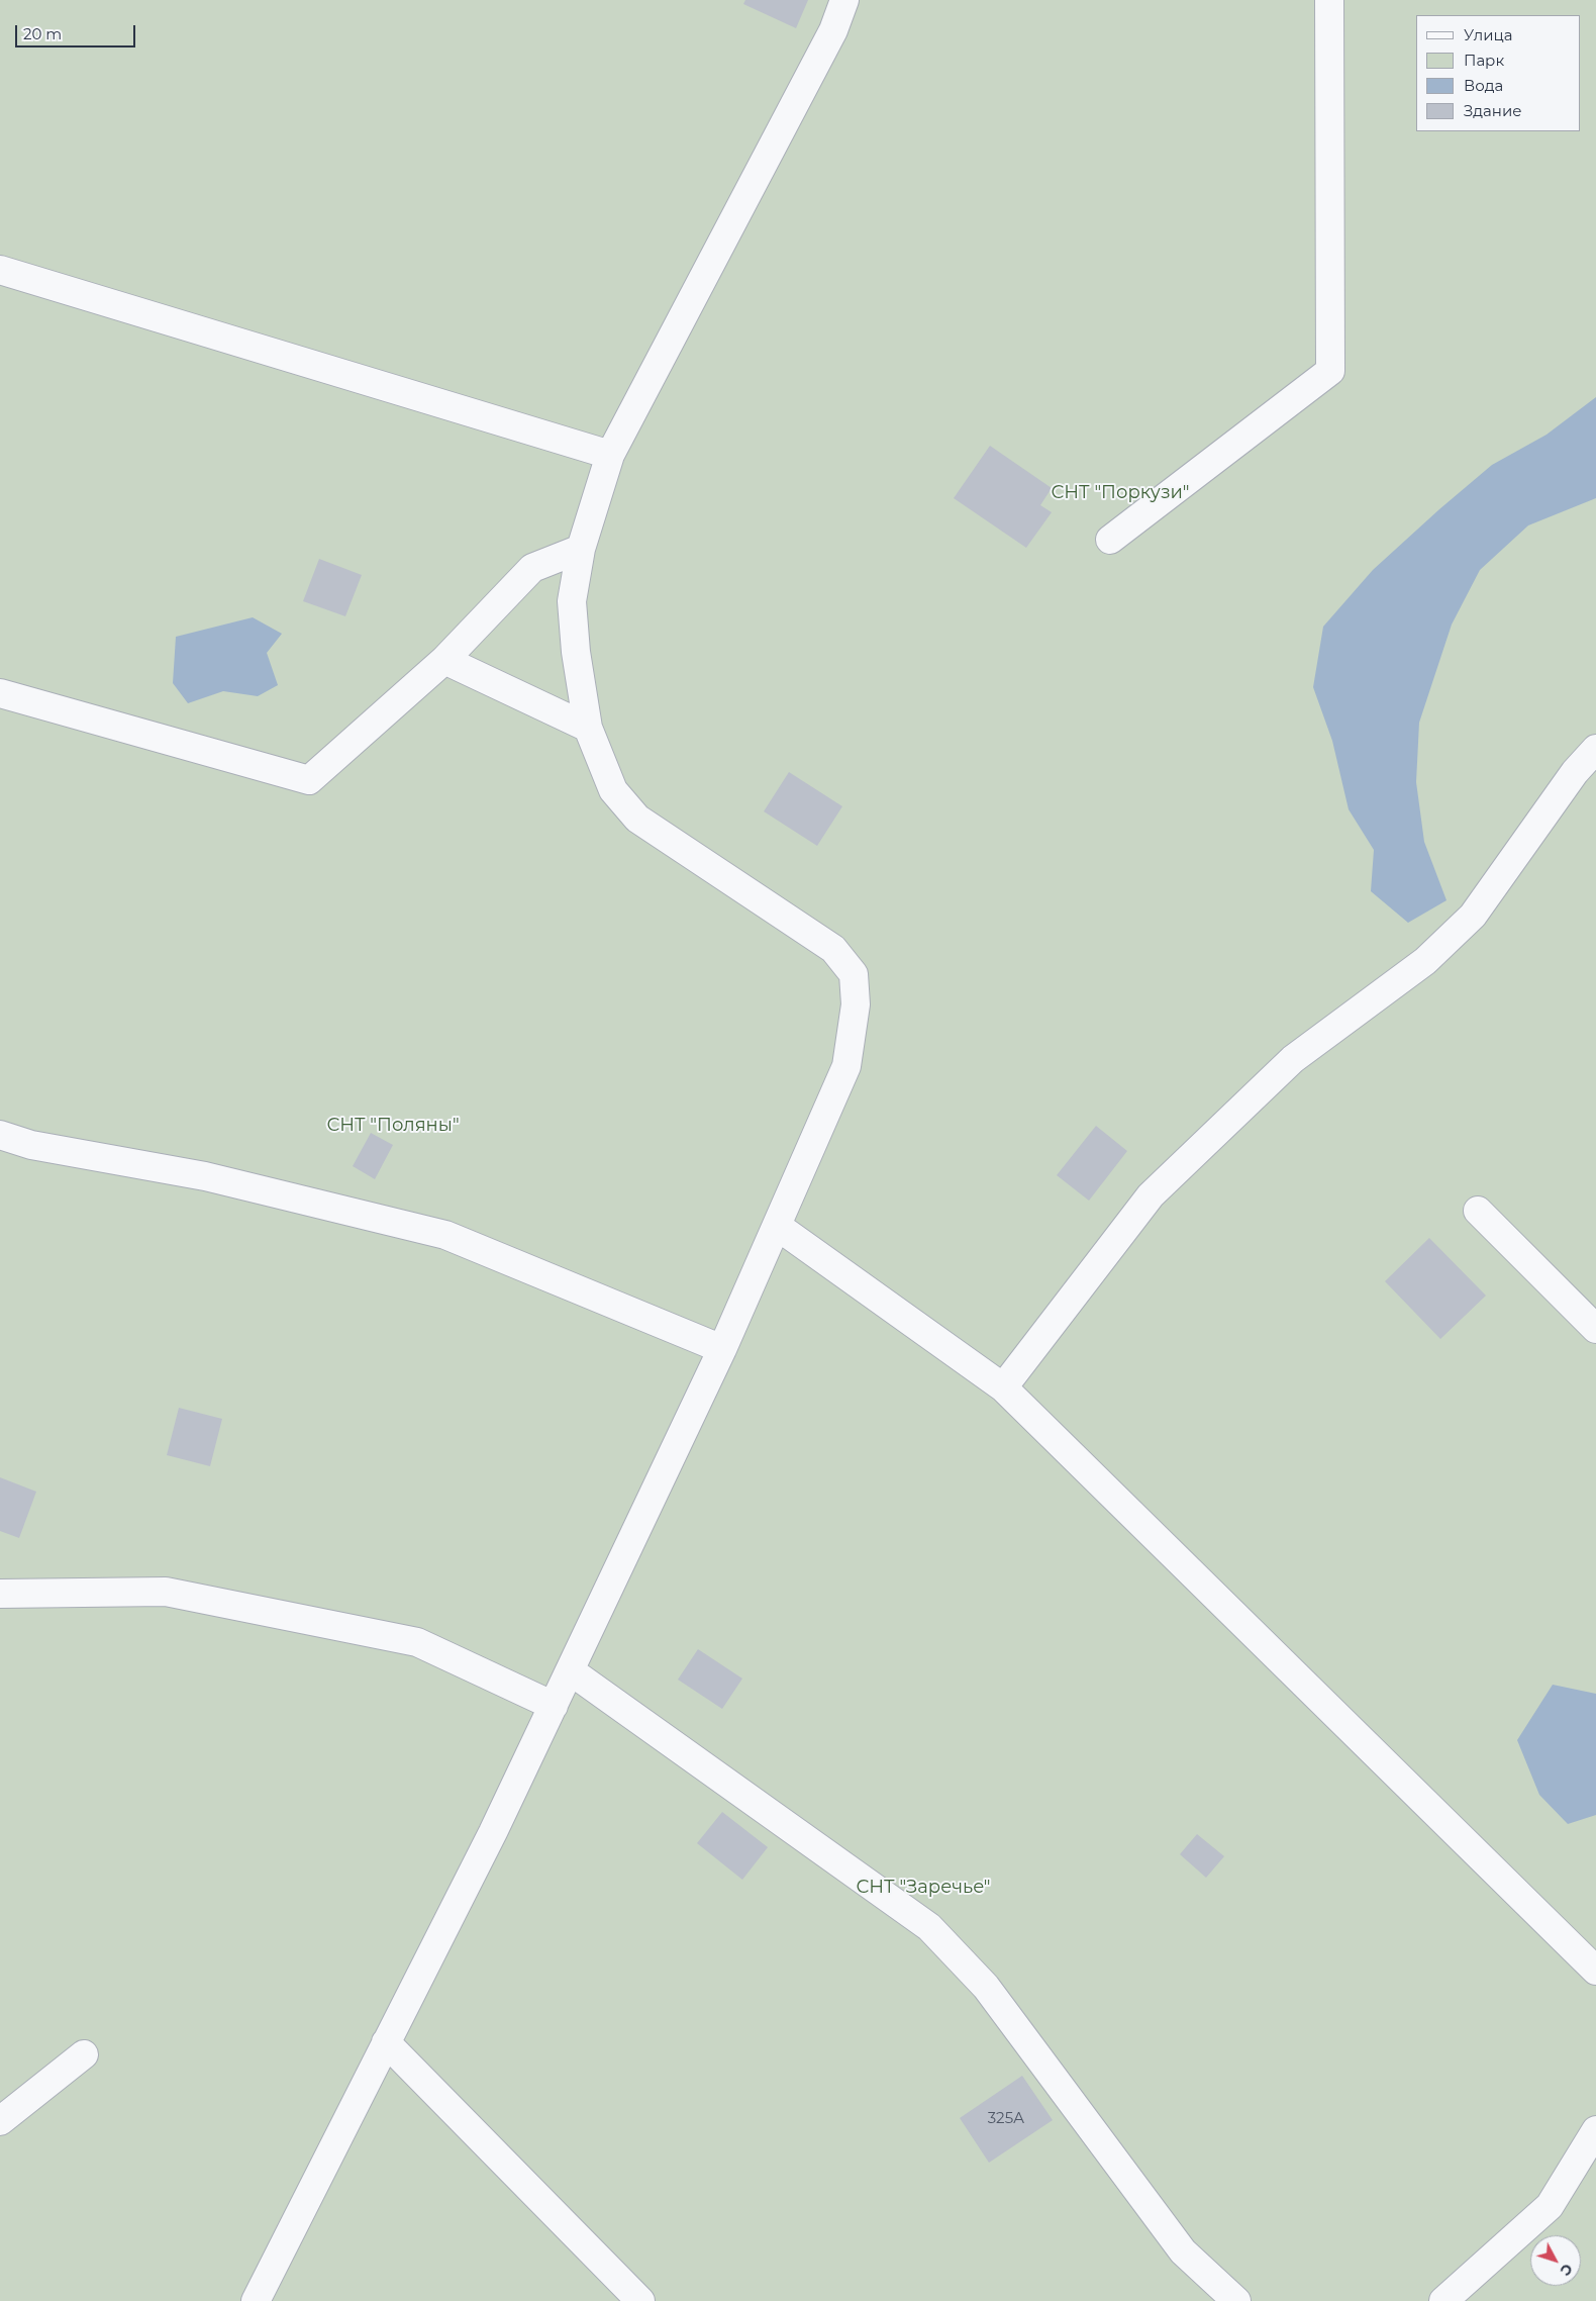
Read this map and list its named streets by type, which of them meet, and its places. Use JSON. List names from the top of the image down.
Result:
{
  "parks": ["СНТ \"Поркузи\"", "СНТ \"Поляны\"", "СНТ \"Заречье\""],
  "house_numbers": ["325А"],
  "legend": [
    "Улица",
    "Парк",
    "Вода",
    "Здание"
  ],
  "scale_bar": "20 m",
  "north": "bottom right"
}
